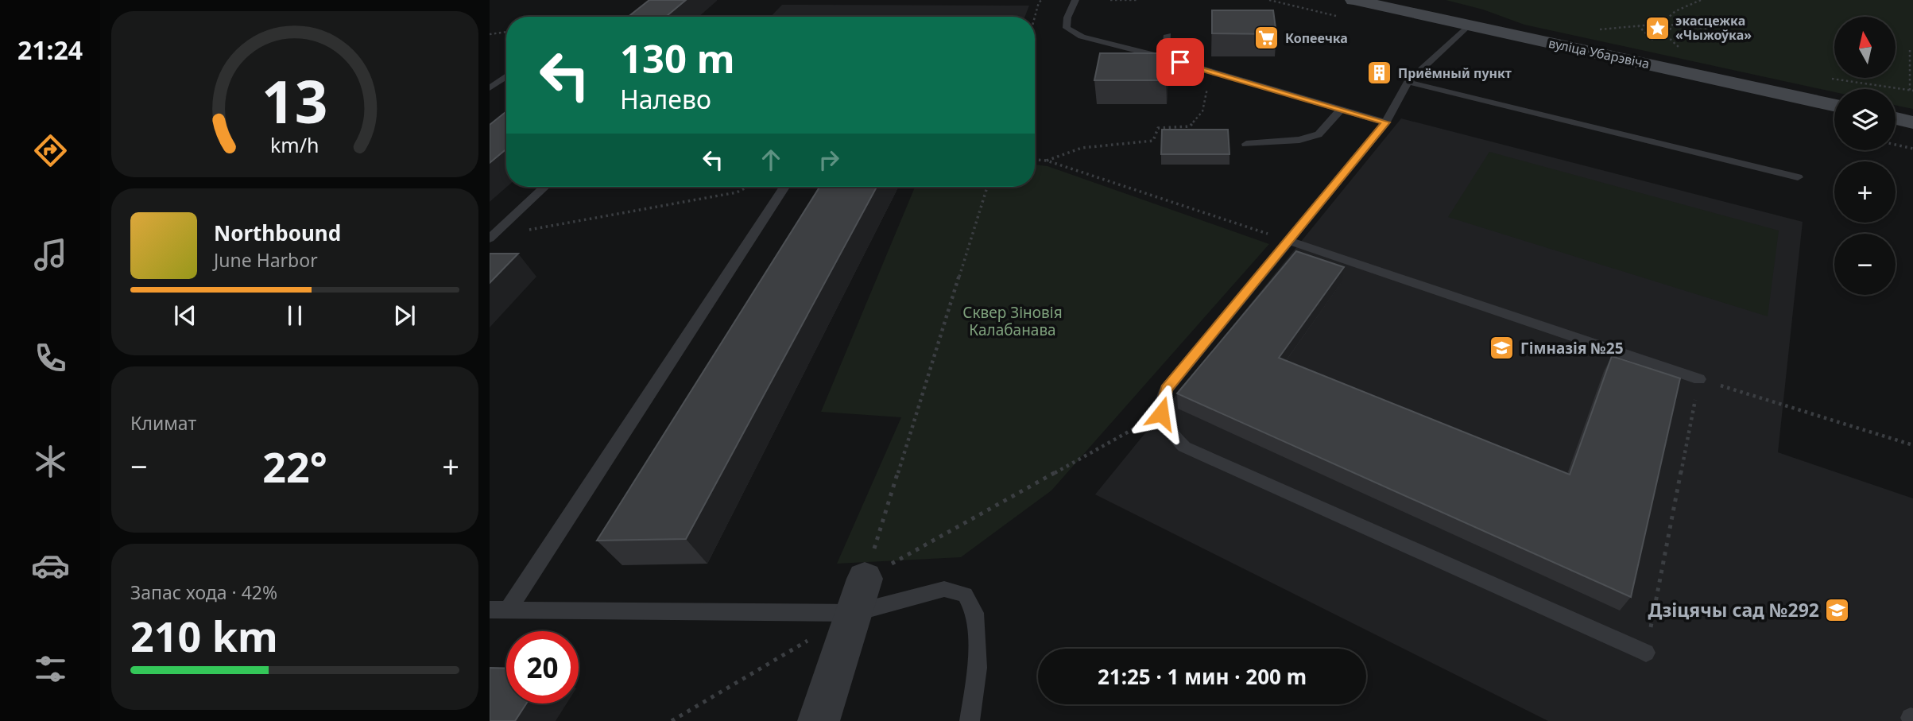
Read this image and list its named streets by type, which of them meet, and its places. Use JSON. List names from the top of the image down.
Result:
{
  "streets": {
    "main road": ["вуліца Убарэвіча"]
  },
  "parks": ["Сквер Зіновія Калабанава"],
  "places": {
    "place": ["экасцежка «Чыжоўка»"],
    "supermarket": ["Копеечка"],
    "building": ["Приёмный пункт"],
    "school or university": ["Гімназія №25", "Дзіцячы сад №292"]
  },
  "north": "top",
  "page": {
    "tabs": "21:24",
    "map_buttons": ["+", "−"],
    "turn": ["130 m", "Налево"],
    "song": ["Northbound", "June Harbor"],
    "tile": [
      "Климат",
      ["Запас хода · 42%", "210 km"]
    ],
    "heat": ["−", "22°", "+"],
    "limit": "20",
    "trip": "21:25 · 1 мин · 200 m",
    "gauge": ["13", "km/h"]
  }
}
